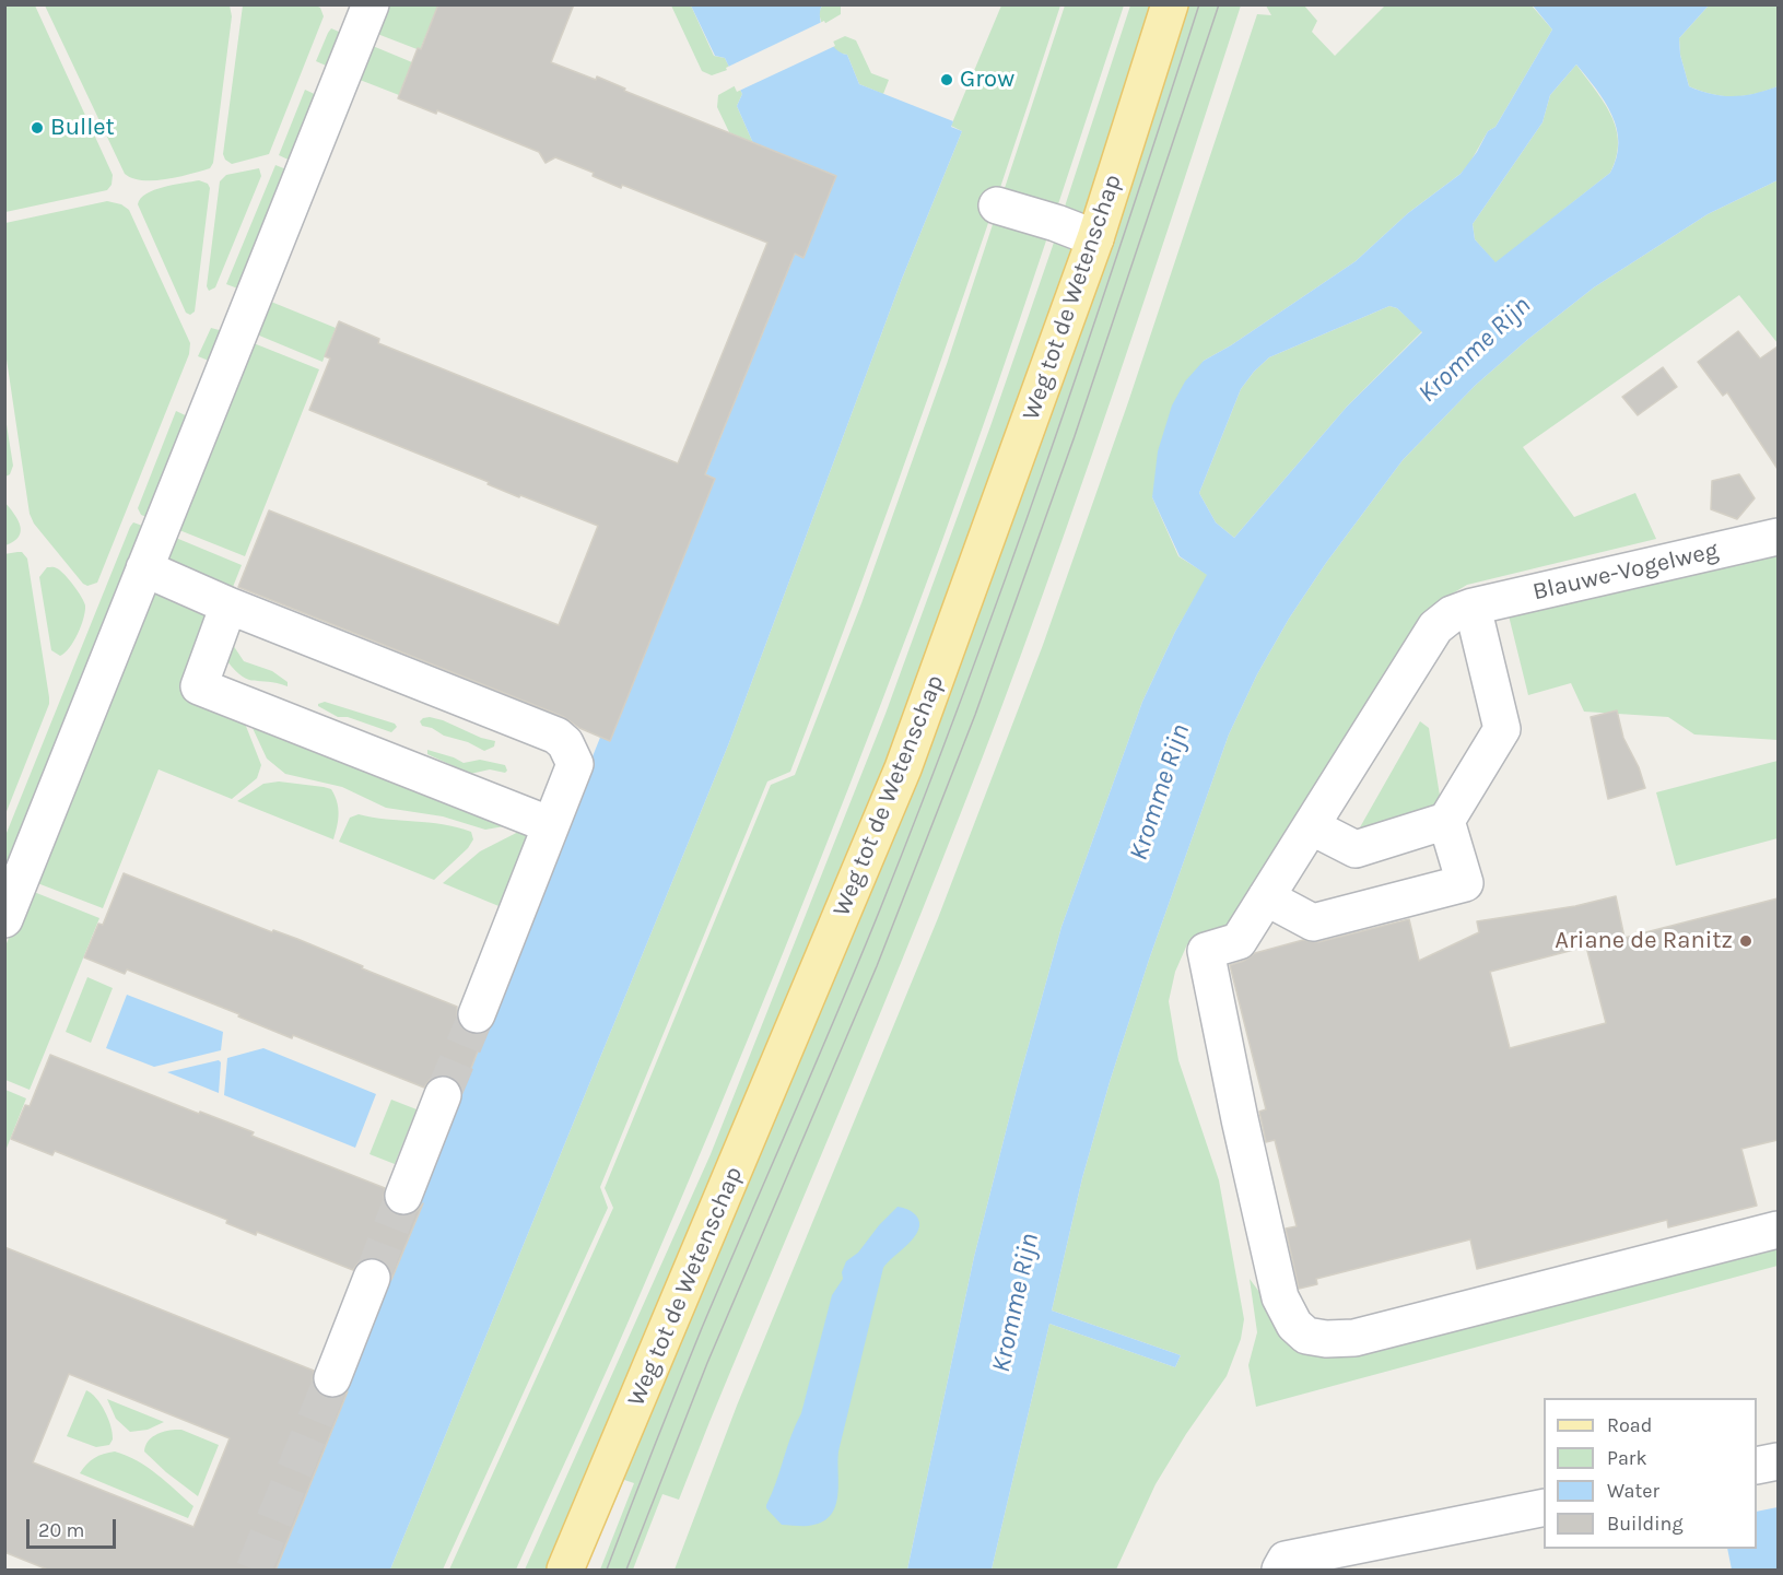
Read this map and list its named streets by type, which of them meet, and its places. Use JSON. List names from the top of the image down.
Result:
{
  "streets": {
    "main road": ["Weg tot de Wetenschap"],
    "street": ["Blauwe-Vogelweg"]
  },
  "water": ["Kromme Rijn"],
  "places": ["Grow", "Bullet", "Ariane de Ranitz"],
  "legend": [
    "Road",
    "Park",
    "Water",
    "Building"
  ],
  "scale_bar": "20 m"
}
